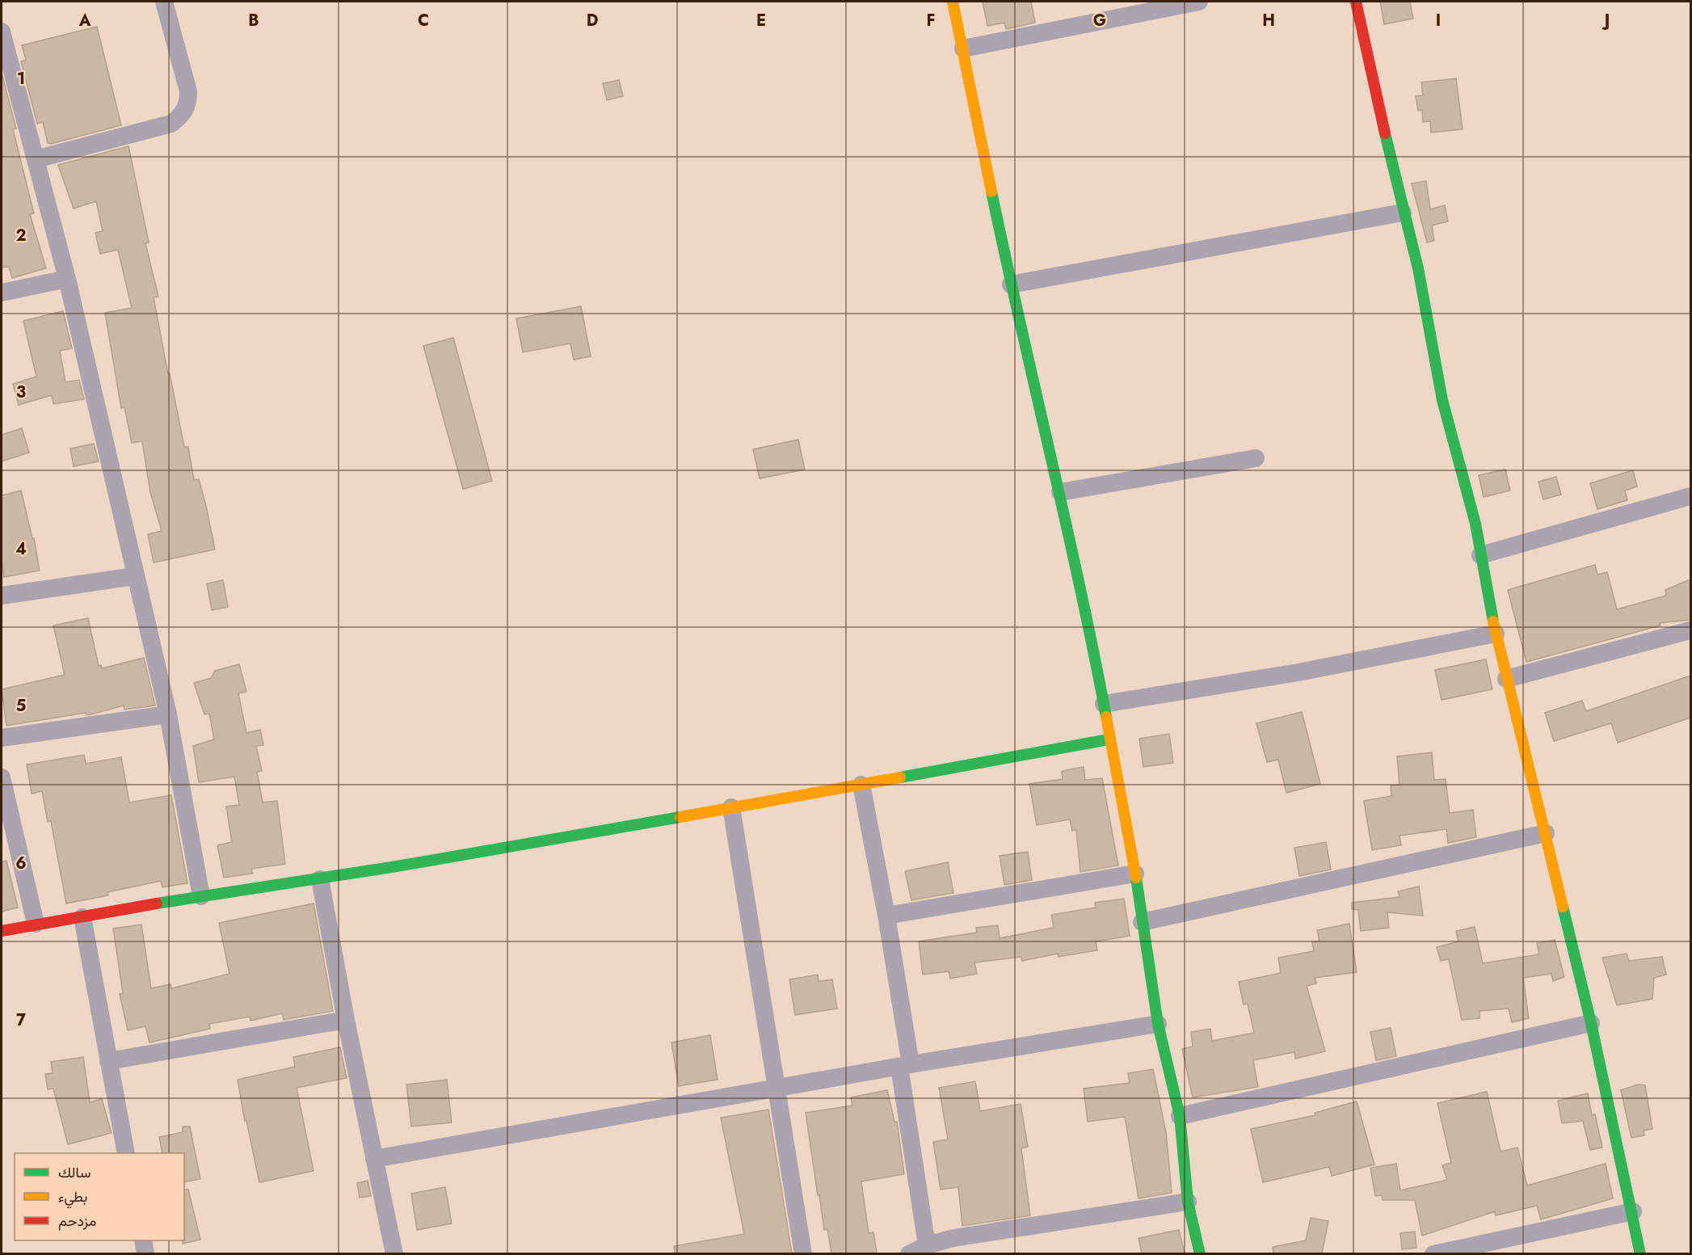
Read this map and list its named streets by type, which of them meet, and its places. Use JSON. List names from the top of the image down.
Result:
{
  "legend": ["سالك", "بطيء", "مزدحم"],
  "grid": {
    "columns": [
      "A",
      "B",
      "C",
      "D",
      "E",
      "F",
      "G",
      "H",
      "I",
      "J"
    ],
    "rows": [
      "1",
      "2",
      "3",
      "4",
      "5",
      "6",
      "7"
    ]
  }
}
